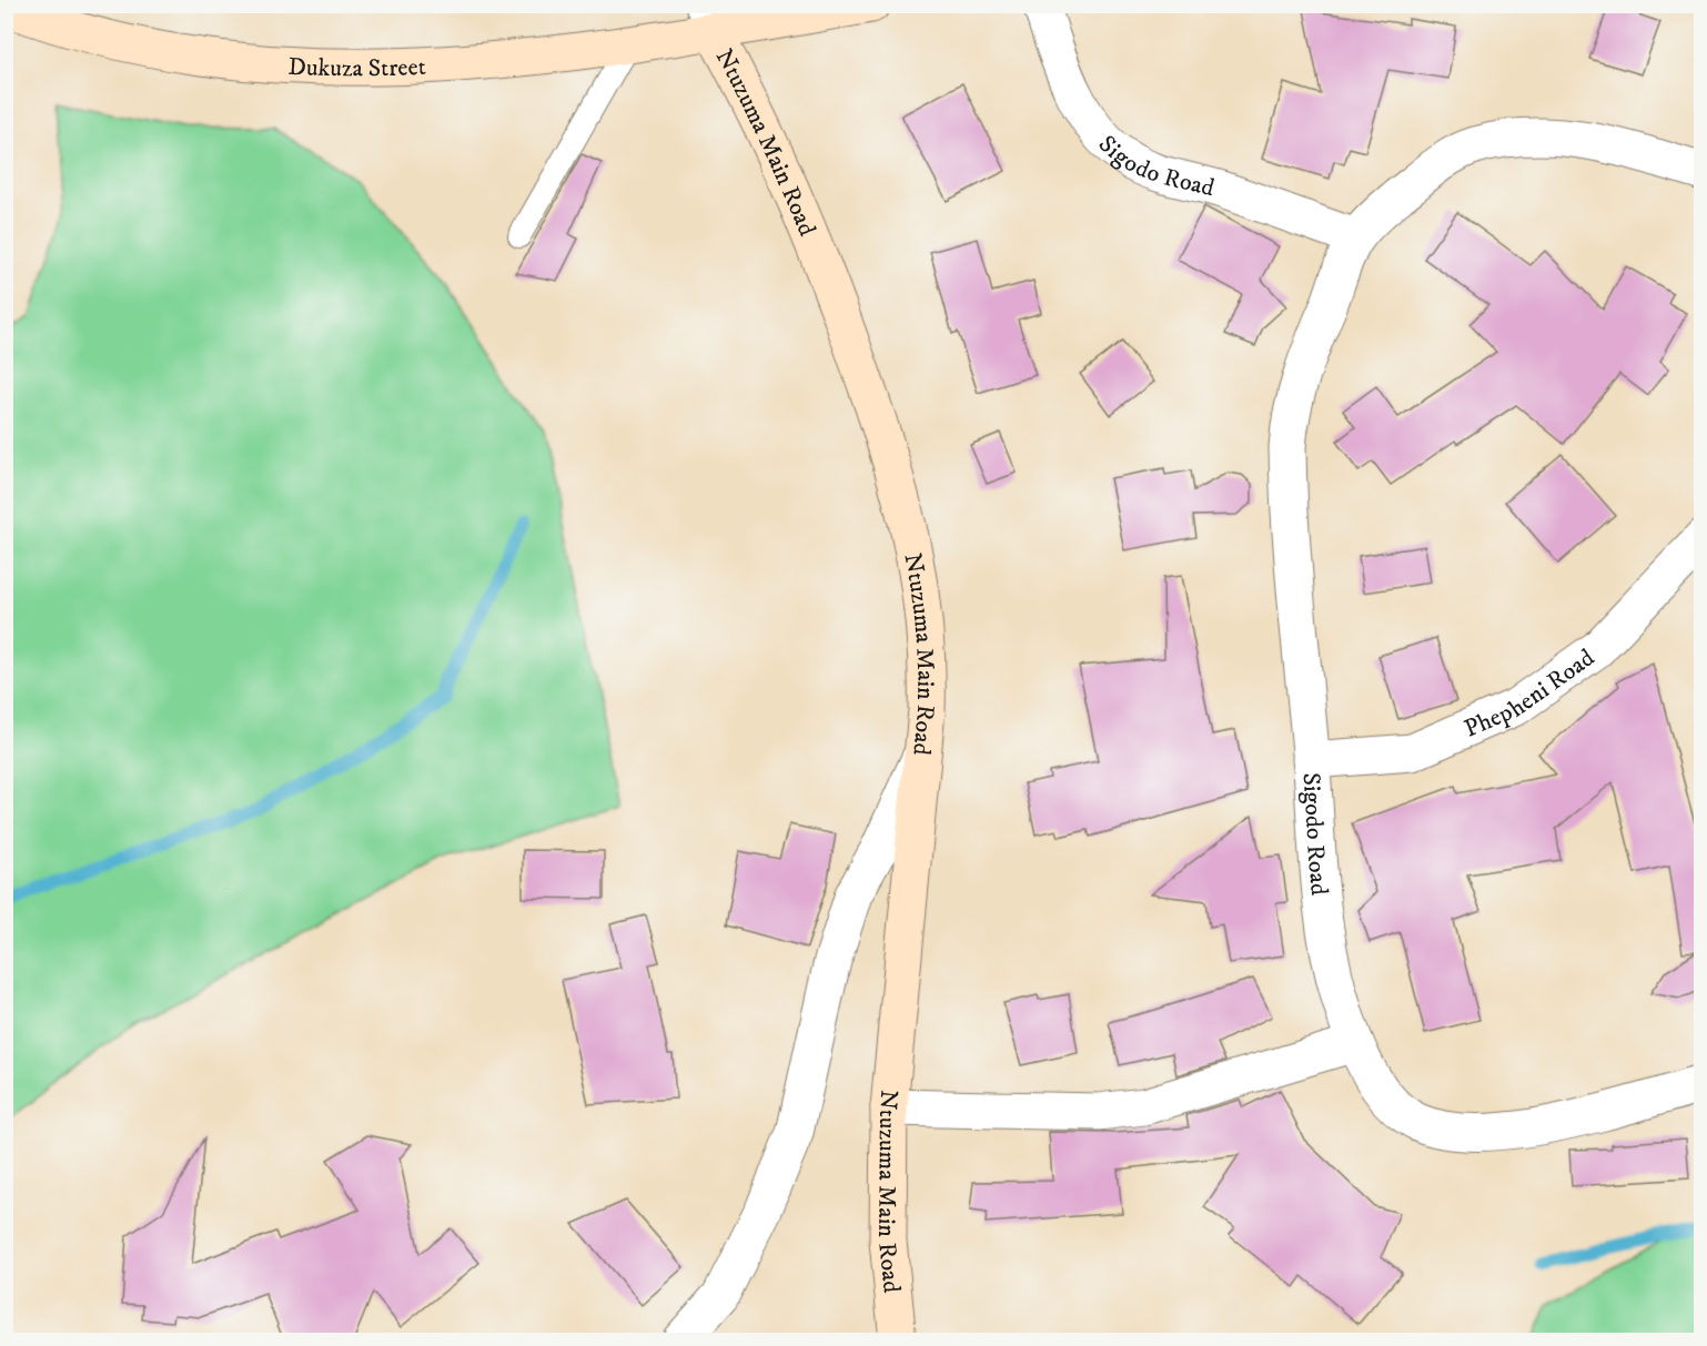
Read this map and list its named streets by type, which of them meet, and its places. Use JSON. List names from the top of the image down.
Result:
{
  "streets": {
    "street": [
      "Dukuza Street",
      "Ntuzuma Main Road",
      "Sigodo Road",
      "Phepheni Road"
    ]
  },
  "crossings": [
    ["Dukuza Street", "Ntuzuma Main Road"],
    ["Sigodo Road", "Phepheni Road"]
  ]
}
